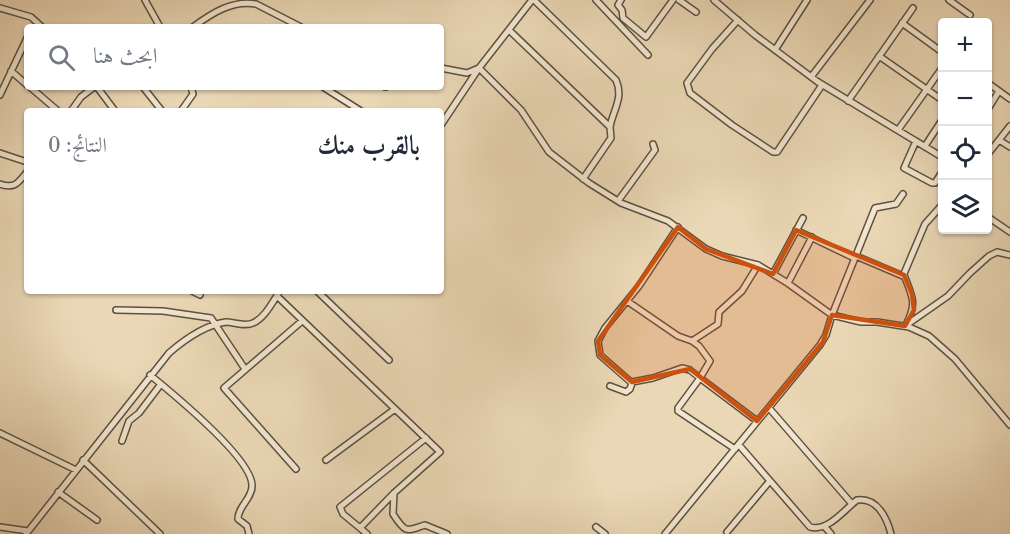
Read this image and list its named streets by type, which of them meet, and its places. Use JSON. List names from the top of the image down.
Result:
{
  "page": {
    "map_buttons": ["+", "−"],
    "search": "ابحث هنا",
    "heading": ["بالقرب منك", "النتائج: 0"]
  }
}
